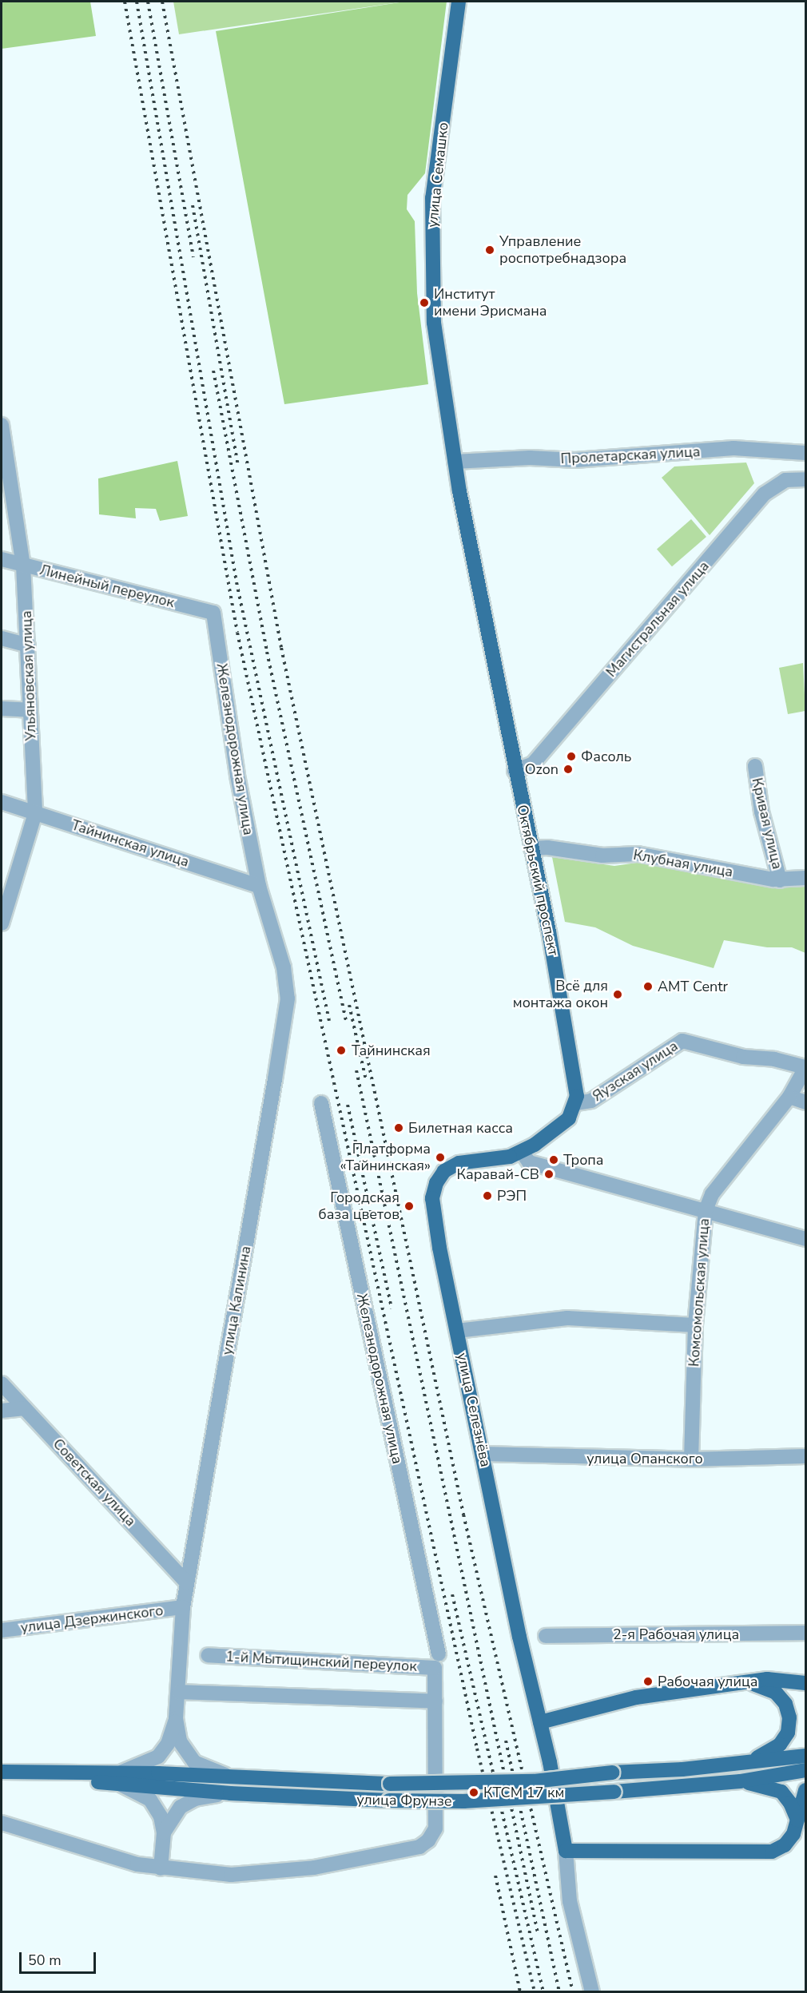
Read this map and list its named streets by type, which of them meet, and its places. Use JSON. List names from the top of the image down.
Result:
{
  "streets": {
    "main road": [
      "улица Семашко",
      "Октябрьский проспект",
      "улица Селезнёва",
      "улица Фрунзе"
    ],
    "street": [
      "Пролетарская улица",
      "Линейный переулок",
      "Магистральная улица",
      "Ульяновская улица",
      "Железнодорожная улица",
      "Кривая улица",
      "Тайнинская улица",
      "Клубная улица",
      "Яузская улица",
      "Комсомольская улица",
      "улица Калинина",
      "улица Опанского",
      "Советская улица",
      "улица Дзержинского",
      "2-я Рабочая улица",
      "1-й Мытищинский переулок"
    ]
  },
  "crossings": [
    ["улица Семашко", "Пролетарская улица"],
    ["улица Семашко", "Октябрьский проспект"],
    ["Линейный переулок", "Ульяновская улица"],
    ["Линейный переулок", "Железнодорожная улица"],
    ["Магистральная улица", "Октябрьский проспект"],
    ["Ульяновская улица", "Тайнинская улица"],
    ["Железнодорожная улица", "Тайнинская улица"],
    ["Железнодорожная улица", "улица Калинина"],
    ["Железнодорожная улица", "1-й Мытищинский переулок"],
    ["Кривая улица", "Клубная улица"],
    ["Тайнинская улица", "улица Калинина"],
    ["Клубная улица", "Октябрьский проспект"],
    ["Октябрьский проспект", "Яузская улица"],
    ["Яузская улица", "Комсомольская улица"],
    ["Комсомольская улица", "улица Опанского"],
    ["улица Калинина", "Советская улица"],
    ["улица Калинина", "улица Дзержинского"],
    ["улица Селезнёва", "улица Опанского"]
  ],
  "places": [
    "Управление роспотребнадзора",
    "Институт имени Эрисмана",
    "Фасоль",
    "Ozon",
    "AMT Centr",
    "Всё для монтажа окон",
    "Тайнинская",
    "Билетная касса",
    "Платформа «Тайнинская»",
    "Тропа",
    "Каравай-СВ",
    "РЭП",
    "Городская база цветов",
    "Рабочая улица",
    "КТСМ 17 км"
  ],
  "scale_bar": "50 m"
}
